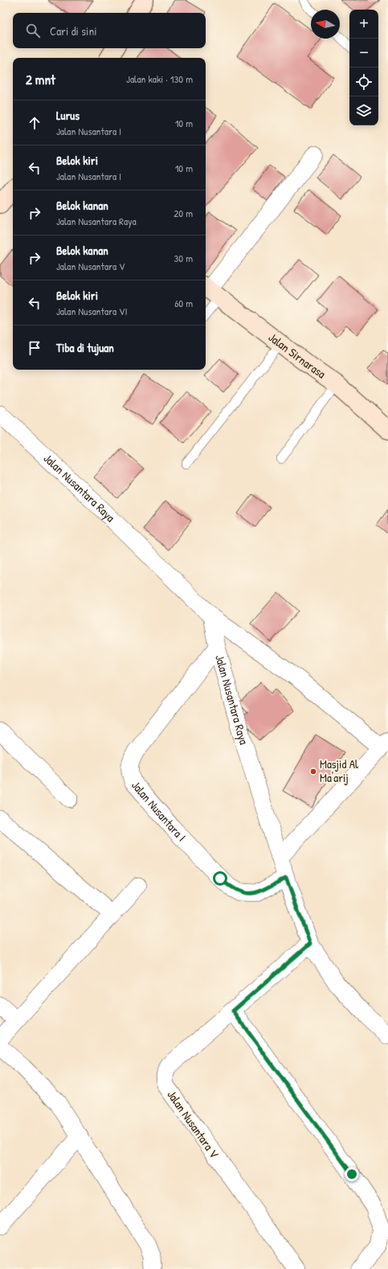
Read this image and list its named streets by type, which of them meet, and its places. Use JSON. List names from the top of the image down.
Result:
{
  "streets": {
    "street": [
      "Jalan Sirnarasa",
      "Jalan Nusantara Raya",
      "Jalan Nusantara I",
      "Jalan Nusantara V"
    ]
  },
  "crossings": [
    ["Jalan Nusantara Raya", "Jalan Nusantara I"],
    ["Jalan Nusantara Raya", "Jalan Nusantara V"]
  ],
  "places": ["Masjid Al Ma'arij"],
  "north": "left",
  "page": {
    "map_buttons": ["+", "−"],
    "search": "Cari di sini",
    "heading": ["2 mnt", "Jalan kaki · 130 m"],
    "list": [
      ["Lurus", "Jalan Nusantara I", "10 m"],
      ["Belok kiri", "Jalan Nusantara I", "10 m"],
      ["Belok kanan", "Jalan Nusantara Raya", "20 m"],
      ["Belok kanan", "Jalan Nusantara V", "30 m"],
      ["Belok kiri", "Jalan Nusantara VI", "60 m"],
      "Tiba di tujuan"
    ]
  }
}
